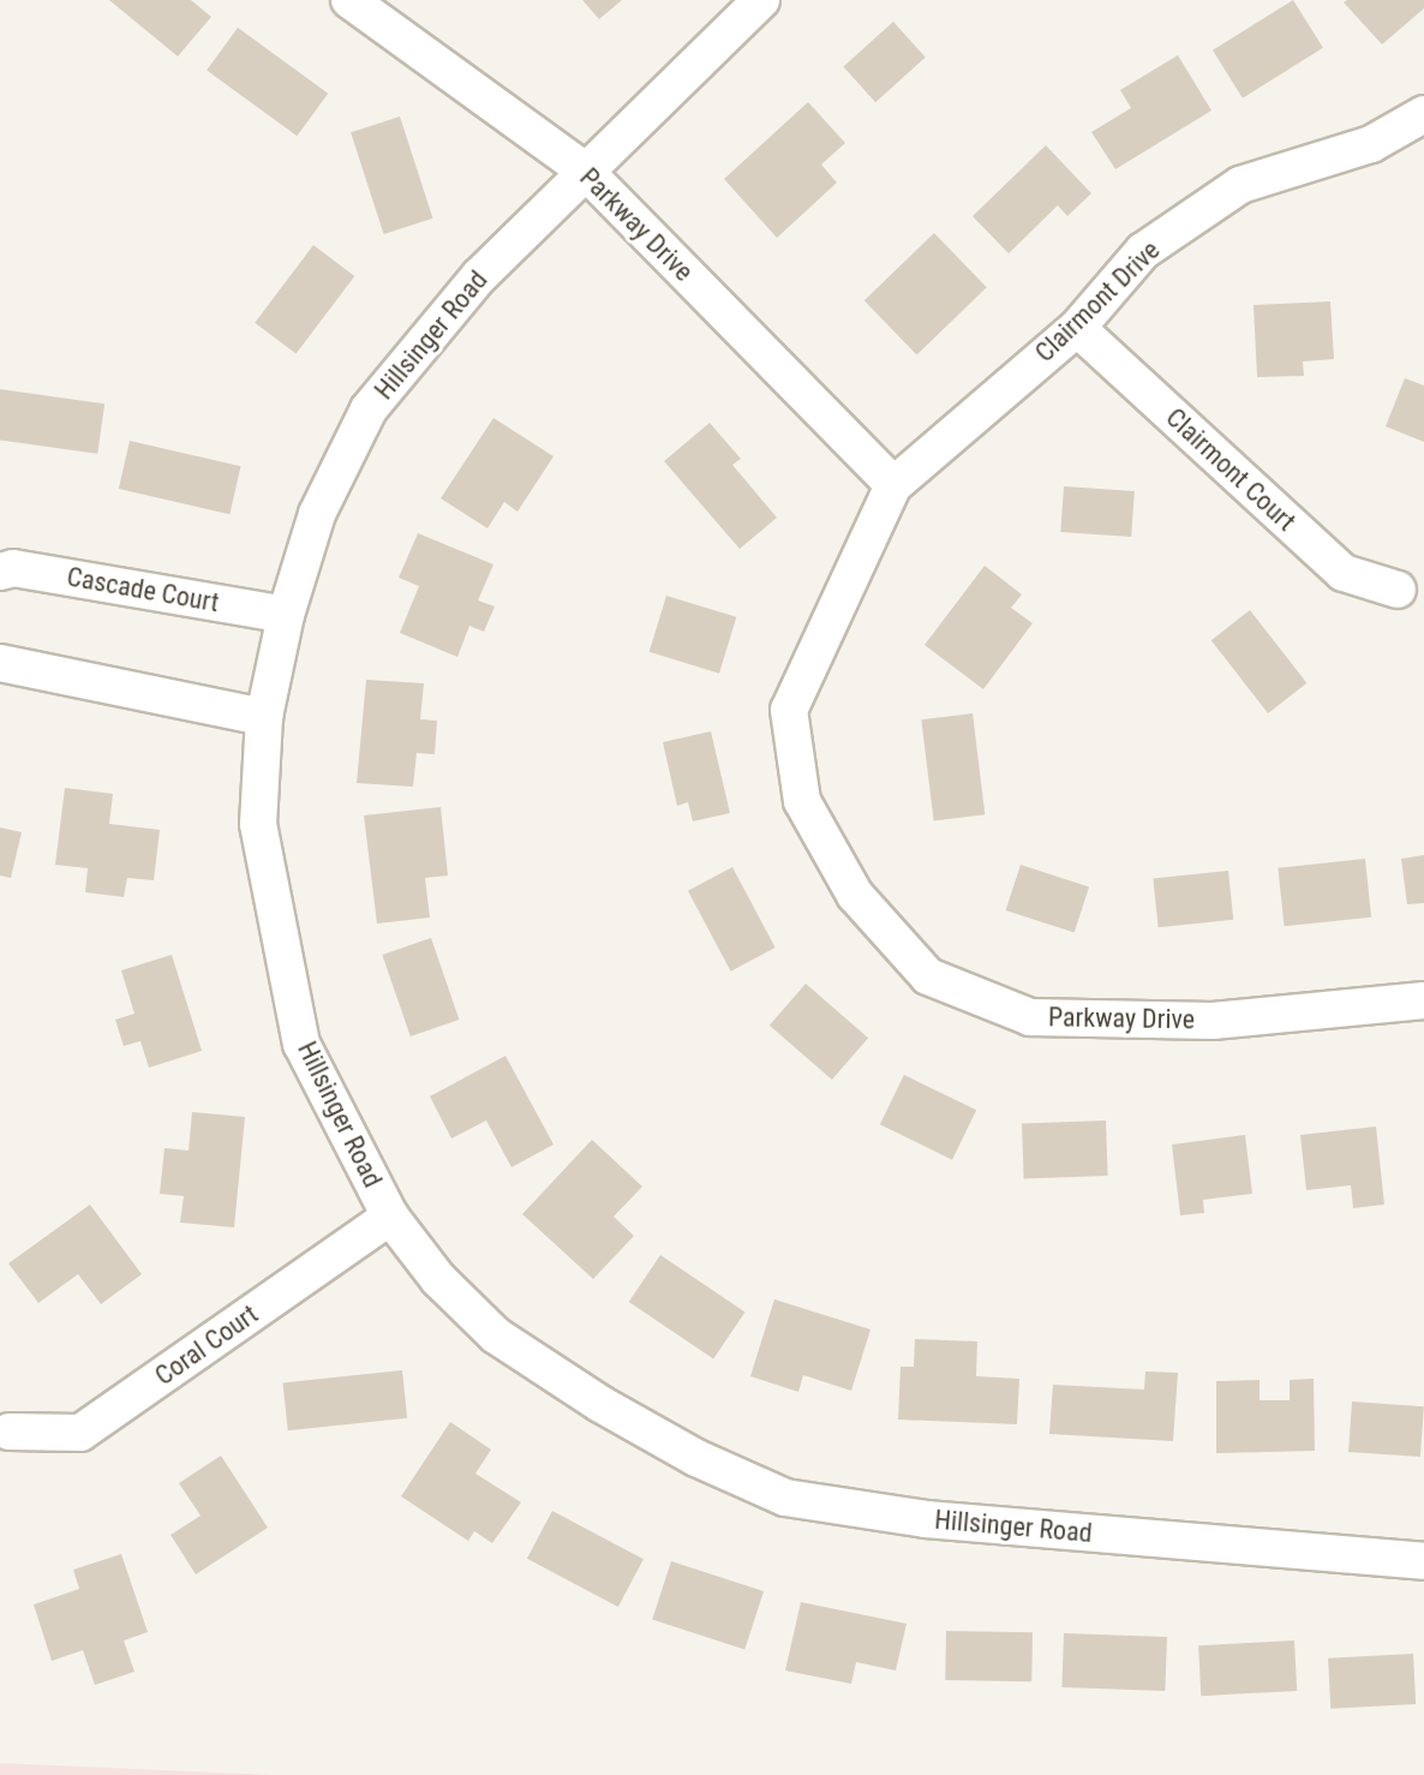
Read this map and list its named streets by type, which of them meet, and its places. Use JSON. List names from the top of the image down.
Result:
{
  "streets": {
    "street": [
      "Parkway Drive",
      "Clairmont Drive",
      "Hillsinger Road",
      "Clairmont Court",
      "Cascade Court",
      "Coral Court"
    ]
  },
  "crossings": [
    ["Parkway Drive", "Clairmont Drive"],
    ["Parkway Drive", "Hillsinger Road"],
    ["Clairmont Drive", "Clairmont Court"],
    ["Hillsinger Road", "Cascade Court"],
    ["Hillsinger Road", "Coral Court"]
  ]
}
